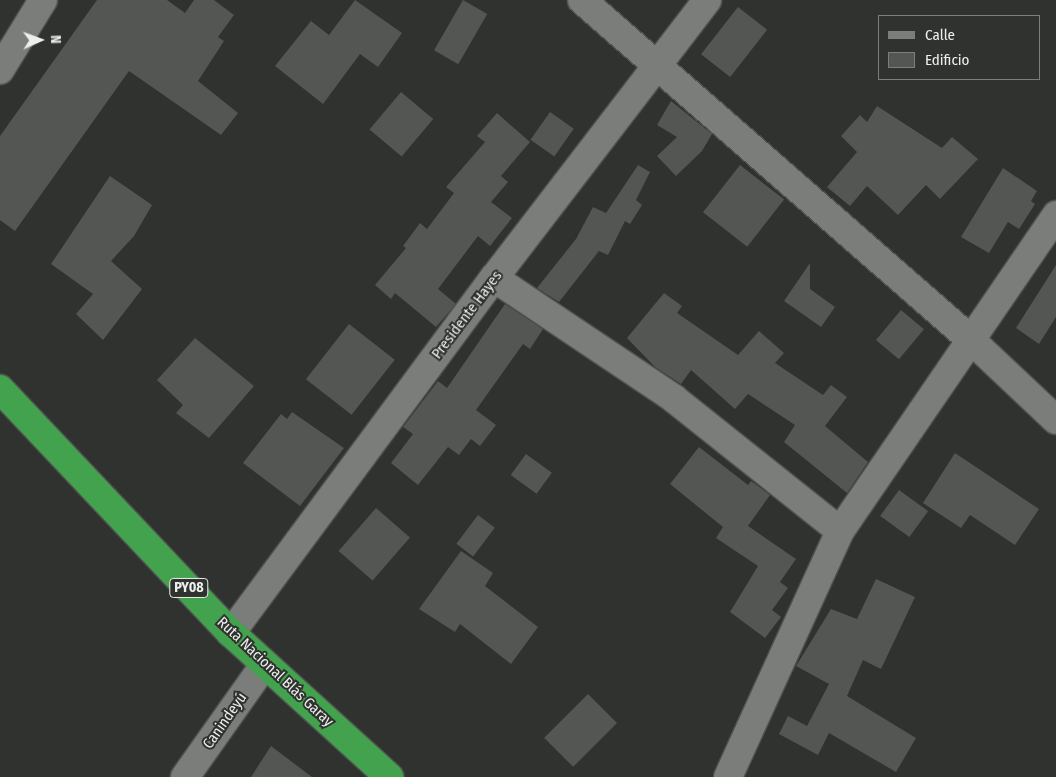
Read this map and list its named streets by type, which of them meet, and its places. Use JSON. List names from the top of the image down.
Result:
{
  "streets": {
    "highway": ["PY08", "Ruta Nacional Blás Garay"],
    "street": ["Presidente Hayes", "Canindeyú"]
  },
  "crossings": [
    ["Presidente Hayes", "Ruta Nacional Blás Garay"],
    ["Ruta Nacional Blás Garay", "Canindeyú"]
  ],
  "legend": ["Calle", "Edificio"],
  "north": "right"
}
